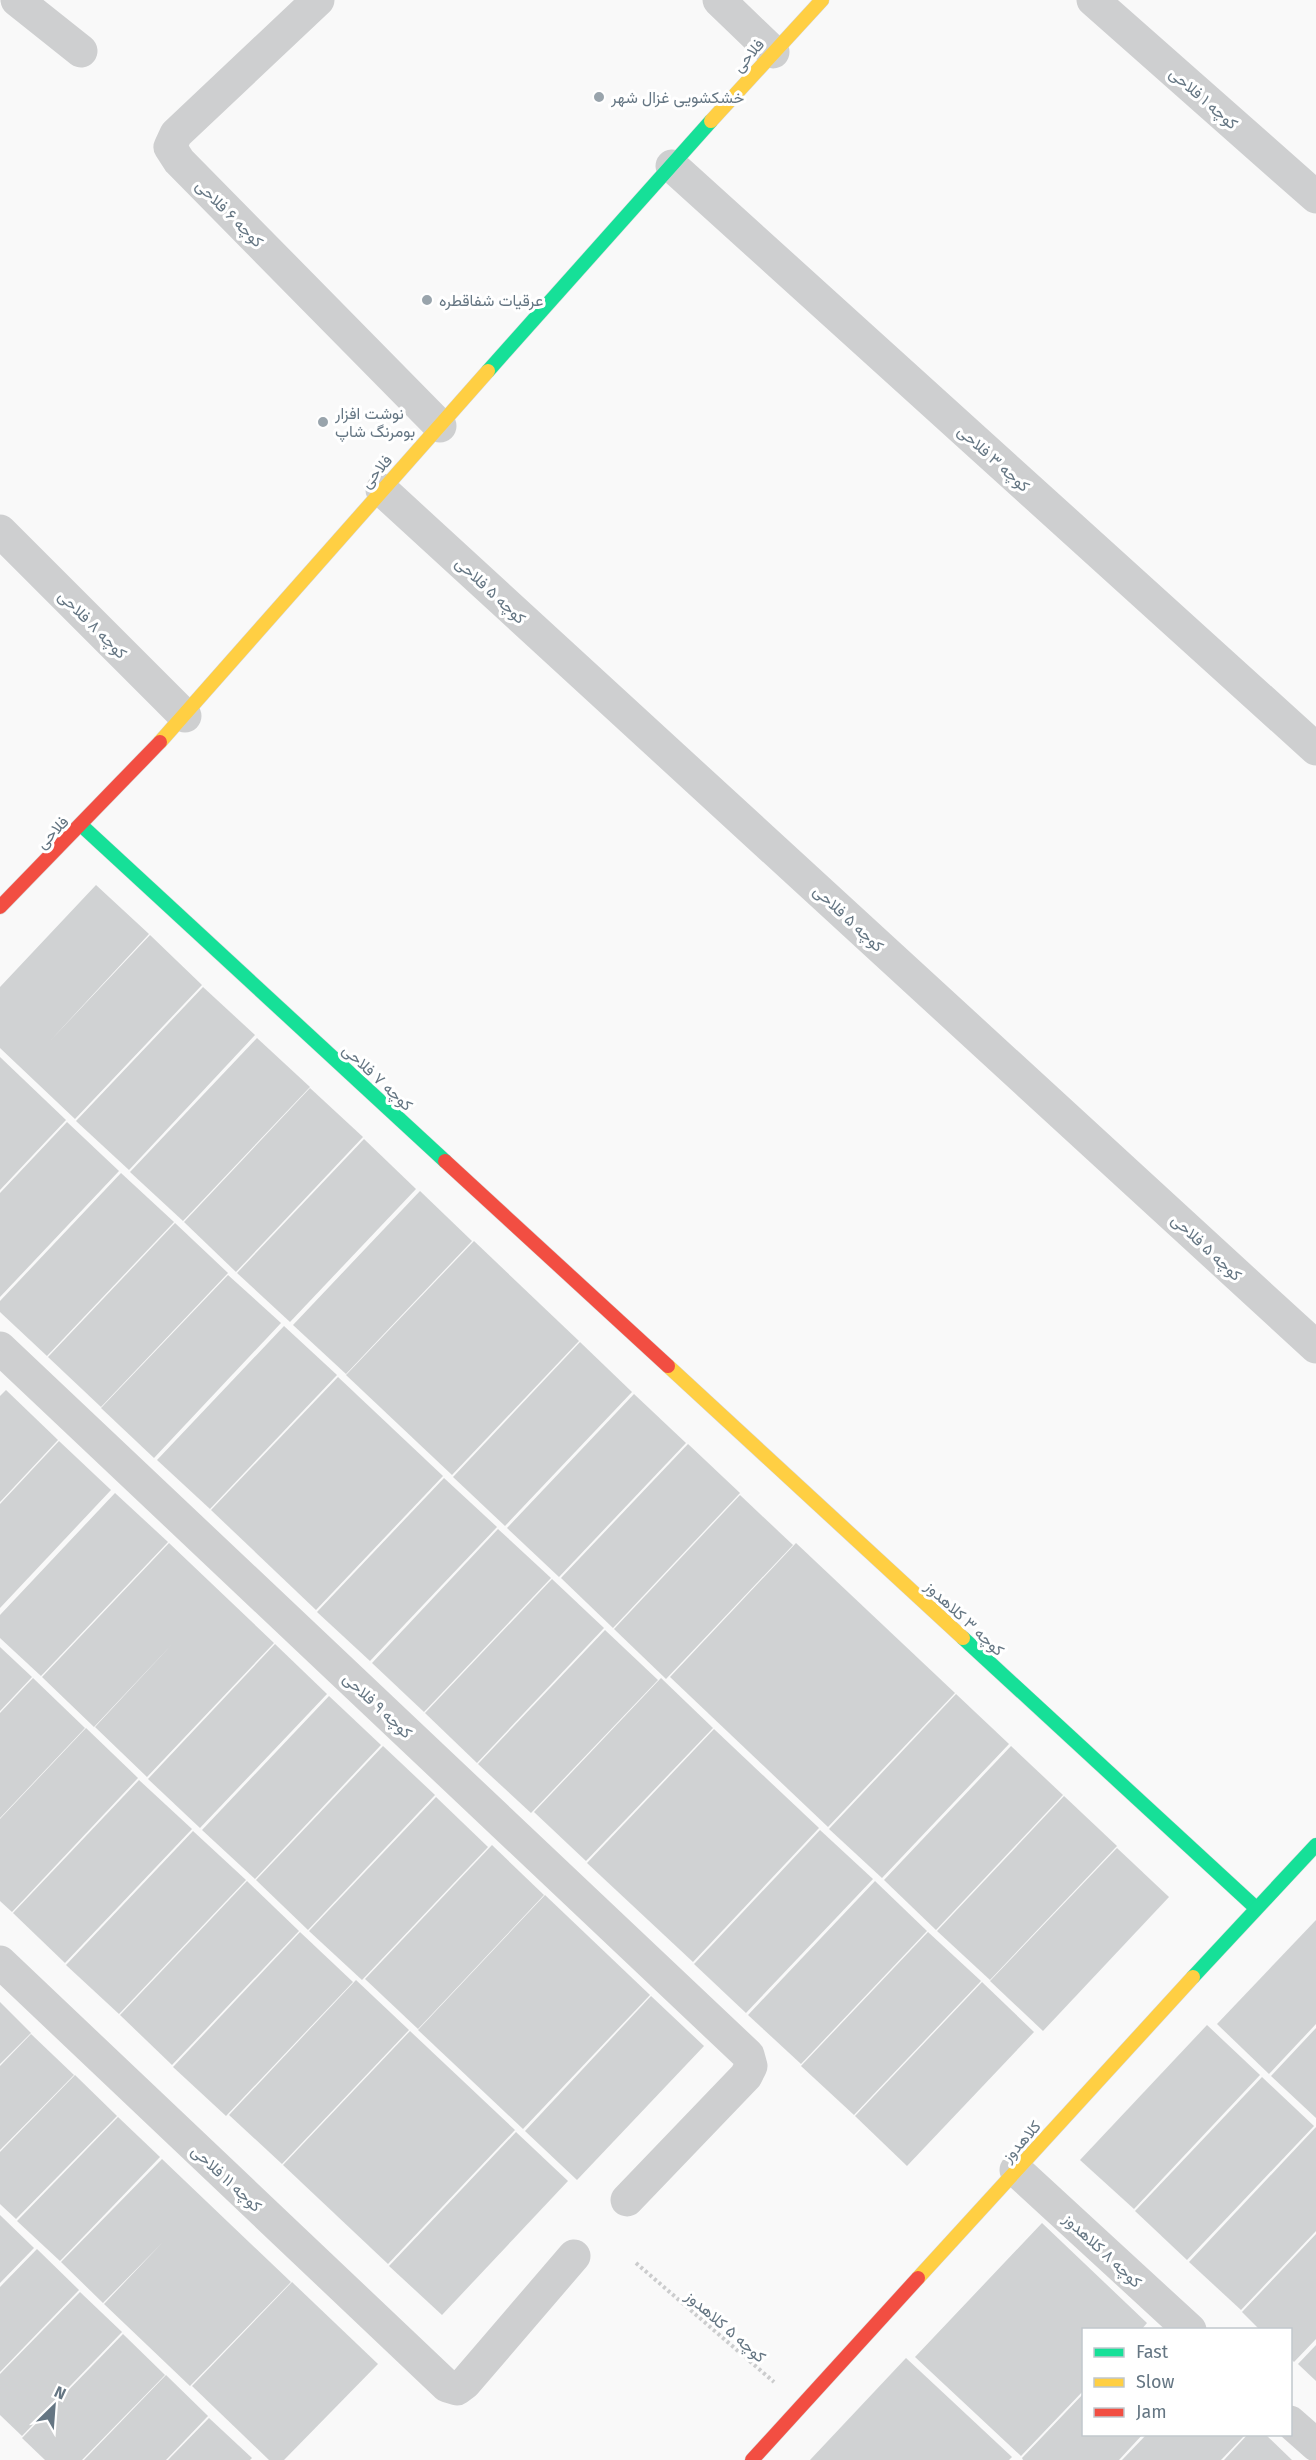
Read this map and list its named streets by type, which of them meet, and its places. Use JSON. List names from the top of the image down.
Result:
{
  "streets": {
    "street": [
      "فلاحی",
      "کوچه ۱ فلاحی",
      "کوچه ۶ فلاحی",
      "کوچه ۳ فلاحی",
      "کوچه ۵ فلاحی",
      "کوچه ۸ فلاحی",
      "کوچه ۷ فلاحی",
      "کوچه ۳ کلاهدوز",
      "کوچه ۹ فلاحی",
      "کلاهدوز",
      "کوچه ۱۱ فلاحی",
      "کوچه ۸ کلاهدوز"
    ],
    "path": ["کوچه ۵ کلاهدوز"]
  },
  "crossings": [
    ["فلاحی", "کوچه ۶ فلاحی"],
    ["فلاحی", "کوچه ۳ فلاحی"],
    ["فلاحی", "کوچه ۵ فلاحی"],
    ["فلاحی", "کوچه ۸ فلاحی"],
    ["فلاحی", "کوچه ۷ فلاحی"],
    ["کوچه ۷ فلاحی", "کوچه ۳ کلاهدوز"],
    ["کوچه ۳ کلاهدوز", "کلاهدوز"],
    ["کلاهدوز", "کوچه ۸ کلاهدوز"],
    ["کلاهدوز", "کوچه ۵ کلاهدوز"]
  ],
  "places": ["خشکشویی غزال شهر", "عرقیات شفاقطره", "نوشت افزار بومرنگ شاپ"],
  "legend": ["Fast", "Slow", "Jam"],
  "north": "top right"
}
